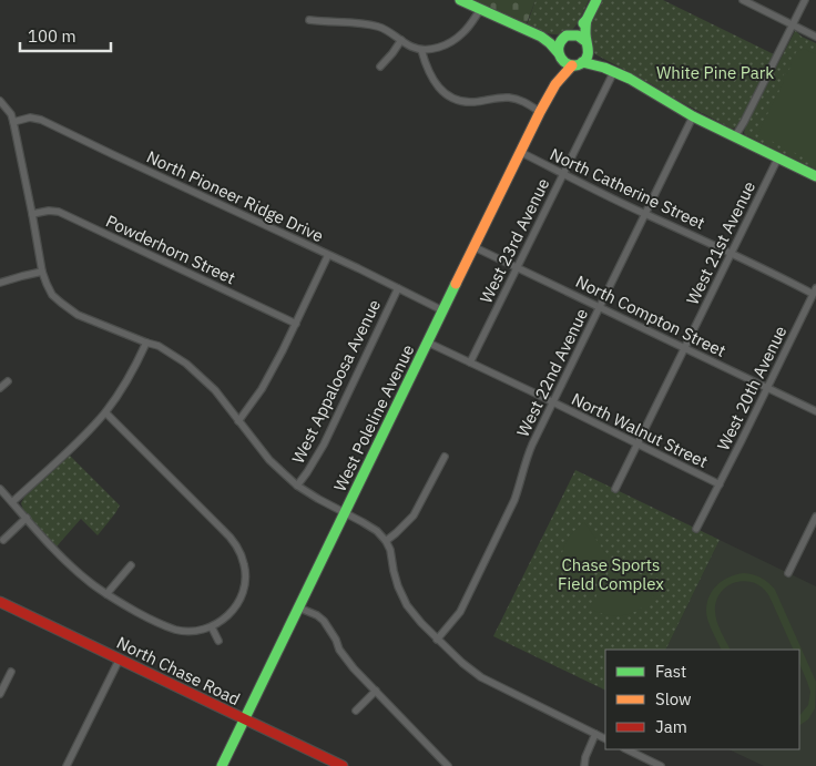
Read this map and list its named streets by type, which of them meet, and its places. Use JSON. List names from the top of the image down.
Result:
{
  "streets": {
    "street": [
      "North Catherine Street",
      "North Pioneer Ridge Drive",
      "West 23rd Avenue",
      "West 21st Avenue",
      "Powderhorn Street",
      "North Compton Street",
      "West 22nd Avenue",
      "West Appaloosa Avenue",
      "West 20th Avenue",
      "West Poleline Avenue",
      "North Walnut Street",
      "North Chase Road"
    ]
  },
  "crossings": [
    ["North Catherine Street", "West 23rd Avenue"],
    ["North Catherine Street", "West 21st Avenue"],
    ["North Catherine Street", "West 22nd Avenue"],
    ["North Catherine Street", "West 20th Avenue"],
    ["North Catherine Street", "West Poleline Avenue"],
    ["North Pioneer Ridge Drive", "West Appaloosa Avenue"],
    ["North Pioneer Ridge Drive", "West Poleline Avenue"],
    ["West 23rd Avenue", "North Compton Street"],
    ["West 23rd Avenue", "North Walnut Street"],
    ["West 21st Avenue", "North Compton Street"],
    ["West 21st Avenue", "North Walnut Street"],
    ["North Compton Street", "West 22nd Avenue"],
    ["North Compton Street", "West 20th Avenue"],
    ["North Compton Street", "West Poleline Avenue"],
    ["West 22nd Avenue", "North Walnut Street"],
    ["West 20th Avenue", "North Walnut Street"],
    ["West Poleline Avenue", "North Walnut Street"],
    ["West Poleline Avenue", "North Chase Road"]
  ],
  "parks": ["White Pine Park", "Chase Sports Field Complex"],
  "legend": ["Fast", "Slow", "Jam"],
  "scale_bar": "100 m"
}
